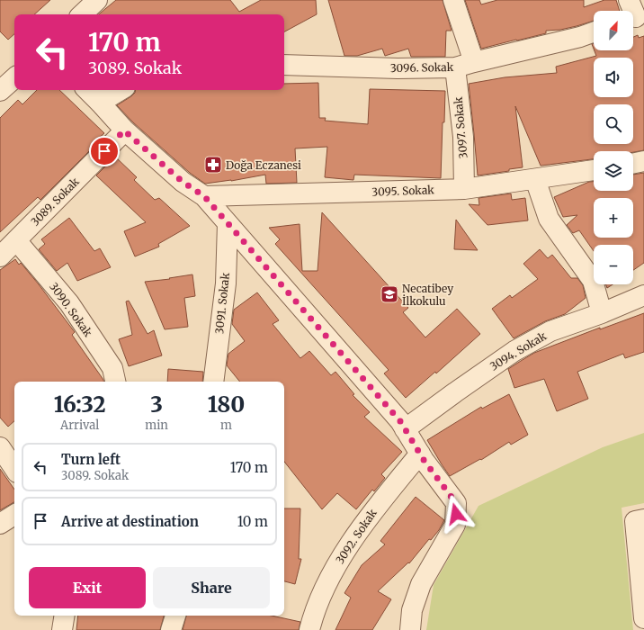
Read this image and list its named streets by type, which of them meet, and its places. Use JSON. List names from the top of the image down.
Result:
{
  "streets": {
    "street": [
      "3096. Sokak",
      "3097. Sokak",
      "3095. Sokak",
      "3089. Sokak",
      "3091. Sokak",
      "3090. Sokak",
      "3094. Sokak",
      "3092. Sokak"
    ]
  },
  "crossings": [
    ["3096. Sokak", "3097. Sokak"],
    ["3097. Sokak", "3095. Sokak"],
    ["3089. Sokak", "3090. Sokak"]
  ],
  "places": {
    "pharmacy": ["Doğa Eczanesi"],
    "school or university": ["Necatibey İlkokulu"]
  },
  "north": "top right",
  "page": {
    "map_buttons": ["+", "−"],
    "turn": ["170 m", "3089. Sokak"],
    "eta": [
      "16:32",
      "Arrival",
      "3",
      "min",
      "180",
      "m"
    ],
    "list": [
      {
        "name": "Turn left",
        "note": "3089. Sokak",
        "value": "170 m"
      },
      {
        "name": "Arrive at destination",
        "value": "10 m"
      }
    ],
    "buttons": ["Exit", "Share"]
  }
}
